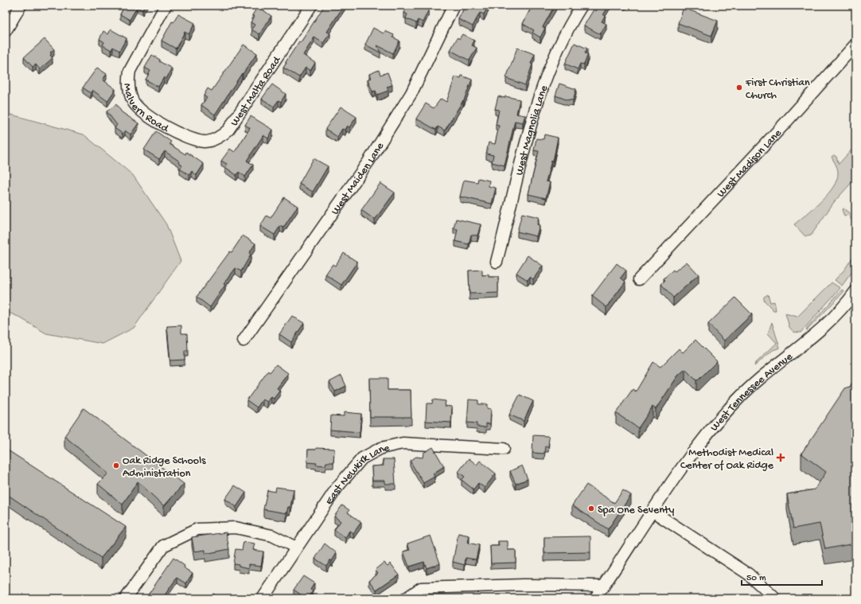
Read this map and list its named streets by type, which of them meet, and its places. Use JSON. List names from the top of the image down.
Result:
{
  "streets": {
    "street": [
      "West Malta Road",
      "Malvern Road",
      "West Magnolia Lane",
      "West Madison Lane",
      "West Maiden Lane",
      "West Tennessee Avenue",
      "East Newkirk Lane"
    ]
  },
  "crossings": [
    ["West Malta Road", "Malvern Road"]
  ],
  "places": {
    "other": ["First Christian Church", "Oak Ridge Schools Administration", "Spa One Seventy"],
    "health": ["Methodist Medical Center of Oak Ridge"]
  },
  "scale_bar": "50 m"
}
